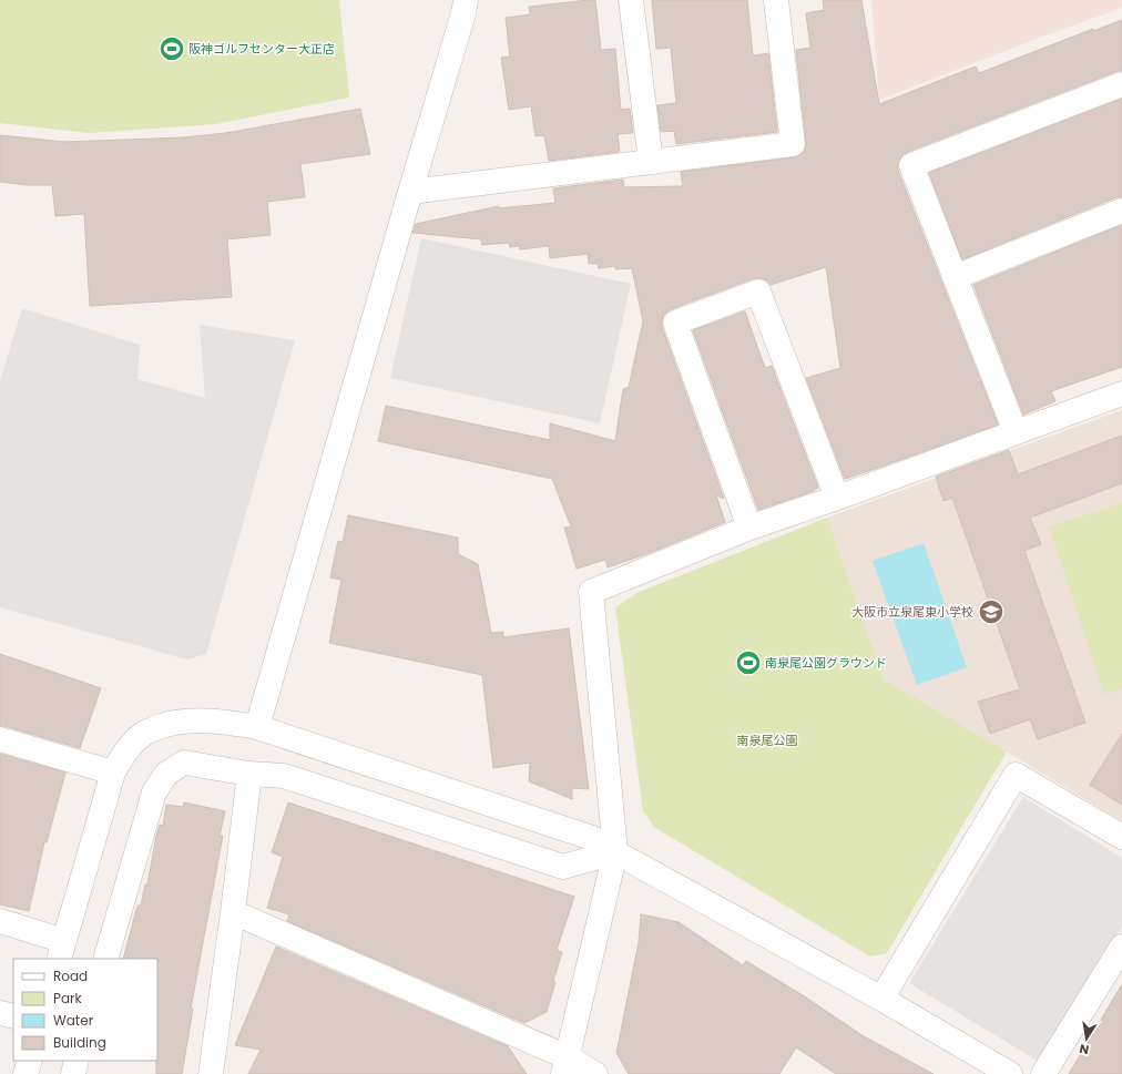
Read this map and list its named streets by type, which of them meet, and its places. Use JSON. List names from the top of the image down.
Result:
{
  "parks": ["南泉尾公園"],
  "places": {
    "sports": ["阪神ゴルフセンター大正店", "南泉尾公園グラウンド"],
    "school or university": ["大阪市立泉尾東小学校"]
  },
  "legend": [
    "Road",
    "Park",
    "Water",
    "Building"
  ],
  "north": "bottom"
}
